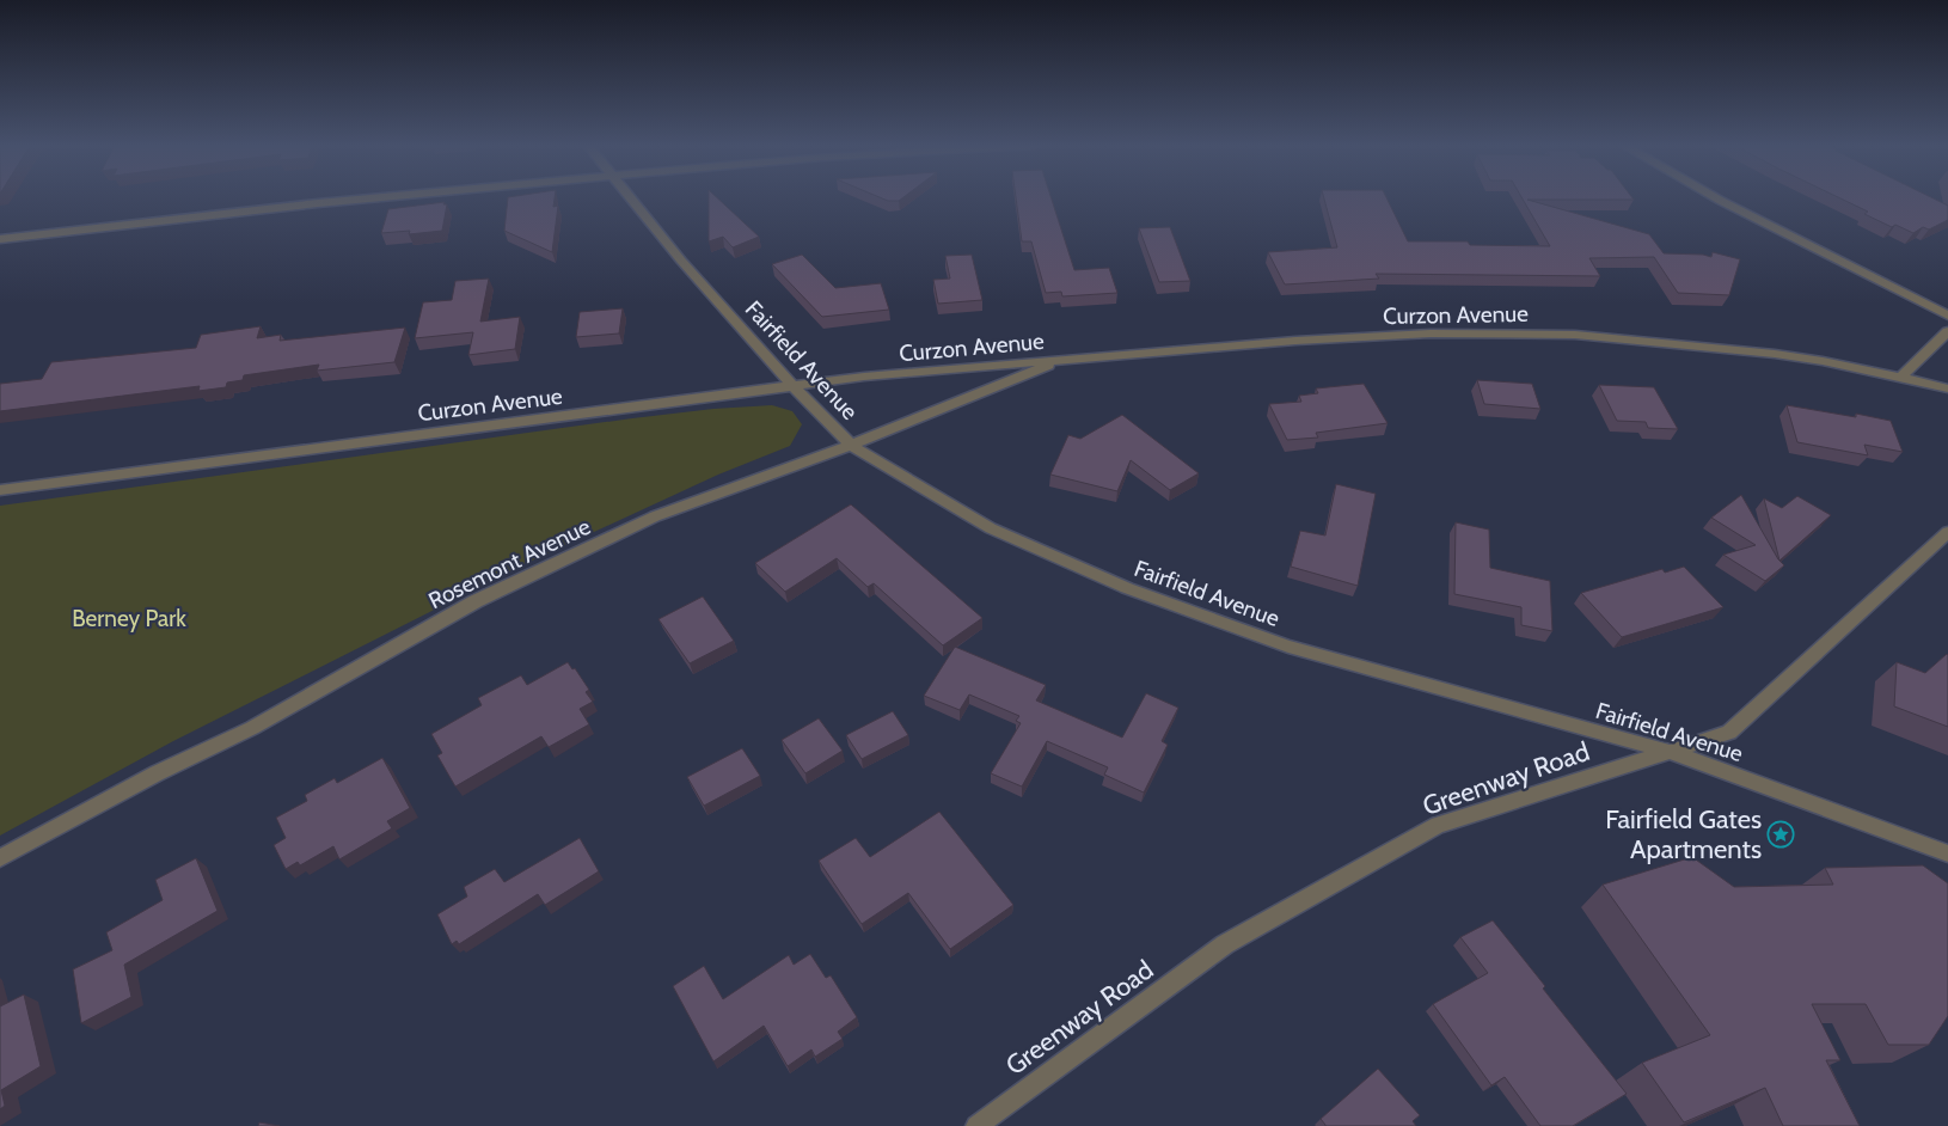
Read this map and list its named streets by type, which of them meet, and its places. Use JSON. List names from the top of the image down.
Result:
{
  "streets": {
    "street": [
      "Curzon Avenue",
      "Fairfield Avenue",
      "Rosemont Avenue",
      "Greenway Road"
    ]
  },
  "crossings": [
    ["Curzon Avenue", "Fairfield Avenue"],
    ["Curzon Avenue", "Rosemont Avenue"],
    ["Fairfield Avenue", "Rosemont Avenue"],
    ["Fairfield Avenue", "Greenway Road"]
  ],
  "parks": ["Berney Park"],
  "places": {
    "place": ["Fairfield Gates Apartments"]
  }
}
